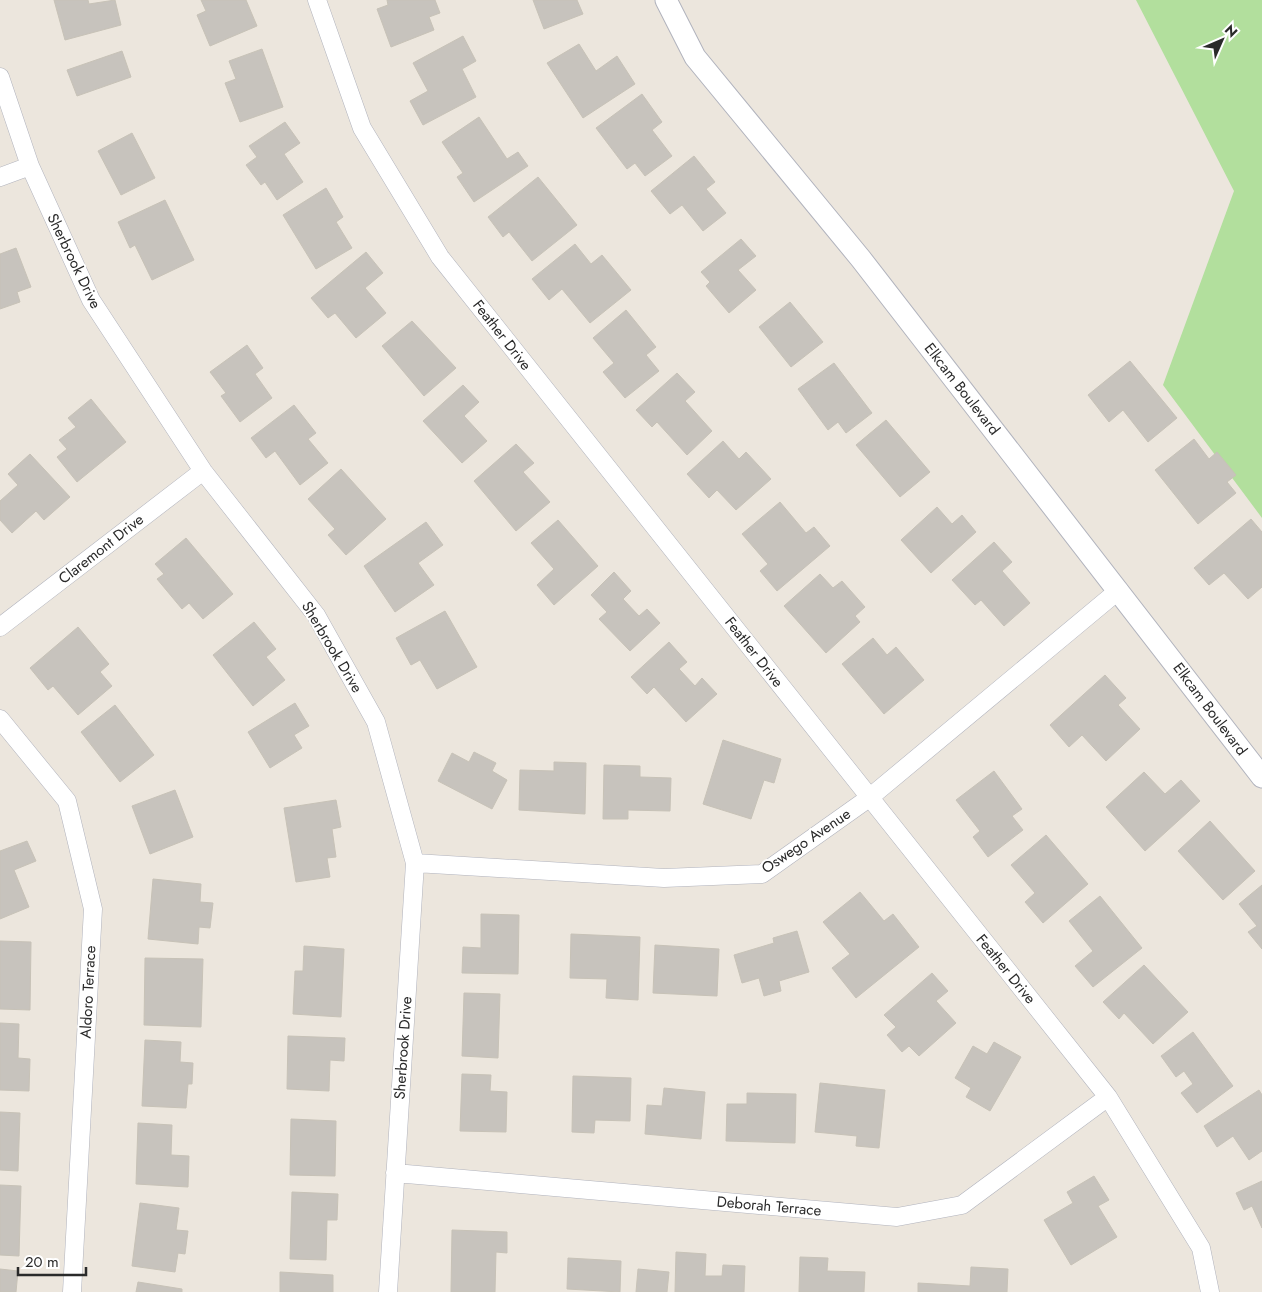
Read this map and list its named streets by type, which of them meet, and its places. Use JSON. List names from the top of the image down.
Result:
{
  "streets": {
    "street": [
      "Sherbrook Drive",
      "Feather Drive",
      "Elkcam Boulevard",
      "Claremont Drive",
      "Oswego Avenue",
      "Aldoro Terrace",
      "Deborah Terrace"
    ]
  },
  "crossings": [
    ["Sherbrook Drive", "Claremont Drive"],
    ["Sherbrook Drive", "Oswego Avenue"],
    ["Sherbrook Drive", "Deborah Terrace"],
    ["Feather Drive", "Oswego Avenue"],
    ["Feather Drive", "Deborah Terrace"],
    ["Elkcam Boulevard", "Oswego Avenue"]
  ],
  "scale_bar": "20 m",
  "north": "top right"
}
